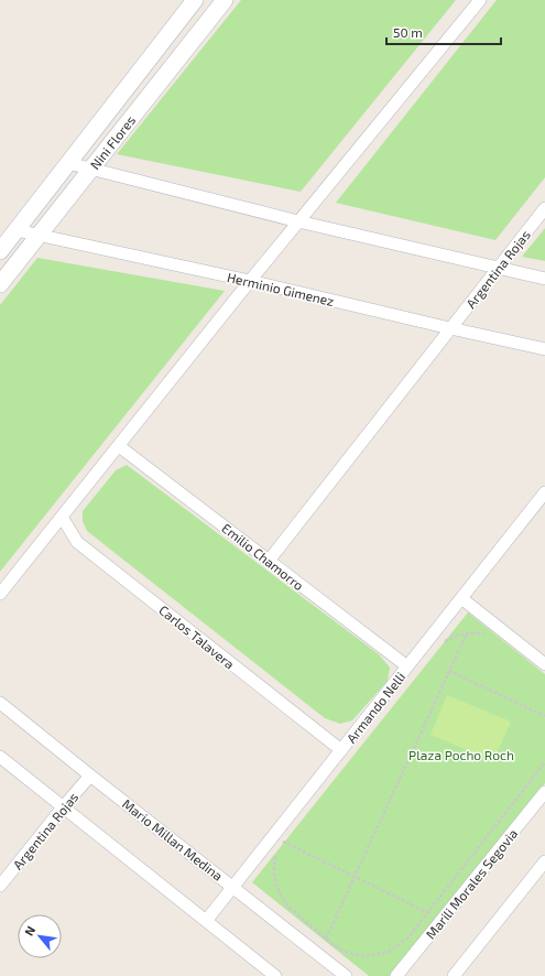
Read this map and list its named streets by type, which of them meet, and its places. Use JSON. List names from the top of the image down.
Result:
{
  "streets": {
    "main road": ["Nini Flores"],
    "street": [
      "Argentina Rojas",
      "Herminio Gimenez",
      "Emilio Chamorro",
      "Carlos Talavera",
      "Armando Nelli",
      "Mario Millan Medina",
      "Marili Morales Segovia"
    ]
  },
  "crossings": [
    ["Nini Flores", "Herminio Gimenez"],
    ["Argentina Rojas", "Herminio Gimenez"],
    ["Argentina Rojas", "Emilio Chamorro"],
    ["Argentina Rojas", "Mario Millan Medina"],
    ["Emilio Chamorro", "Armando Nelli"],
    ["Carlos Talavera", "Armando Nelli"],
    ["Armando Nelli", "Mario Millan Medina"]
  ],
  "parks": ["Plaza Pocho Roch"],
  "scale_bar": "50 m",
  "north": "top left"
}
